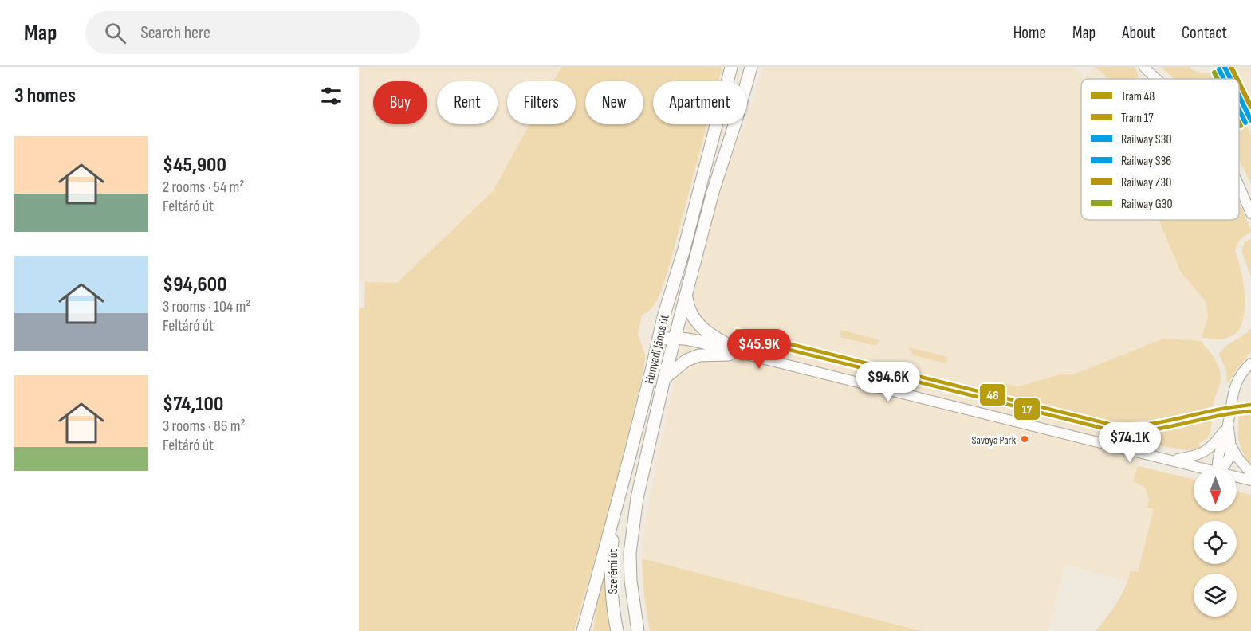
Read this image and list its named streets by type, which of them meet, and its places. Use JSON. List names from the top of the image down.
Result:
{
  "streets": {
    "main road": ["Hunyadi János út", "Szerémi út"]
  },
  "crossings": [
    ["Hunyadi János út", "Szerémi út"]
  ],
  "places": ["Savoya Park"],
  "lines": [
    "rail line S30",
    "rail line Z30",
    "rail line S36",
    "rail line G30",
    "tram line 48",
    "tram line 17"
  ],
  "legend": [
    "Tram 48",
    "Tram 17",
    "Railway S30",
    "Railway S36",
    "Railway Z30",
    "Railway G30"
  ],
  "north": "bottom",
  "page": {
    "header": "Map",
    "search": "Search here",
    "nav": [
      "Home",
      "Map",
      "About",
      "Contact"
    ],
    "heading": "3 homes",
    "chip": [
      "Buy",
      "Rent",
      "Filters",
      "New",
      "Apartment"
    ],
    "list": [
      {
        "name": "$45,900",
        "note": "2 rooms · 54 m² · Feltáró út"
      },
      {
        "name": "$94,600",
        "note": "3 rooms · 104 m² · Feltáró út"
      },
      {
        "name": "$74,100",
        "note": "3 rooms · 86 m² · Feltáró út"
      }
    ],
    "price": ["$45.9K", "$94.6K", "$74.1K"]
  }
}
